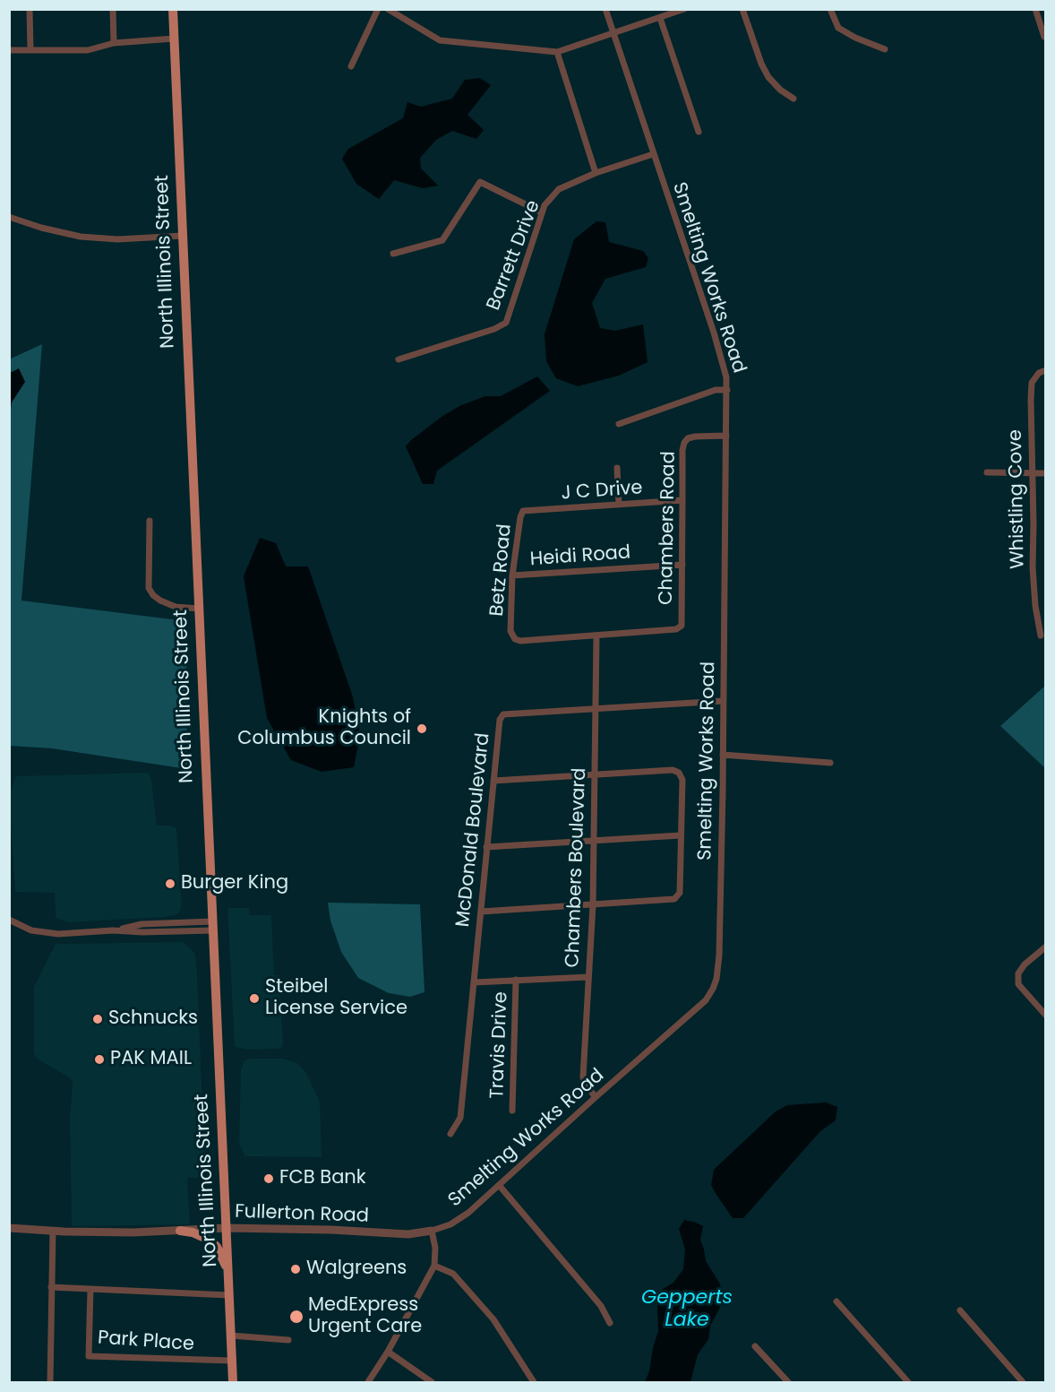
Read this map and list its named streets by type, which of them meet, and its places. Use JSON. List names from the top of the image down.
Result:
{
  "streets": {
    "main road": ["North Illinois Street"],
    "street": [
      "Barrett Drive",
      "Smelting Works Road",
      "J C Drive",
      "Whistling Cove",
      "Chambers Road",
      "Heidi Road",
      "Betz Road",
      "McDonald Boulevard",
      "Chambers Boulevard",
      "Travis Drive",
      "Fullerton Road",
      "Park Place"
    ]
  },
  "crossings": [
    ["Barrett Drive", "Smelting Works Road"],
    ["North Illinois Street", "Fullerton Road"],
    ["North Illinois Street", "Park Place"],
    ["Smelting Works Road", "Chambers Road"],
    ["Smelting Works Road", "McDonald Boulevard"],
    ["Smelting Works Road", "Chambers Boulevard"],
    ["Smelting Works Road", "Fullerton Road"],
    ["J C Drive", "Chambers Road"],
    ["J C Drive", "Betz Road"],
    ["Chambers Road", "Heidi Road"],
    ["Chambers Road", "Betz Road"],
    ["Chambers Road", "Chambers Boulevard"],
    ["Heidi Road", "Betz Road"],
    ["Betz Road", "Chambers Boulevard"],
    ["McDonald Boulevard", "Chambers Boulevard"]
  ],
  "water": ["Gepperts Lake"],
  "places": [
    "Knights of Columbus Council",
    "Burger King",
    "Steibel License Service",
    "Schnucks",
    "PAK MAIL",
    "FCB Bank",
    "Walgreens",
    "MedExpress Urgent Care"
  ]
}
